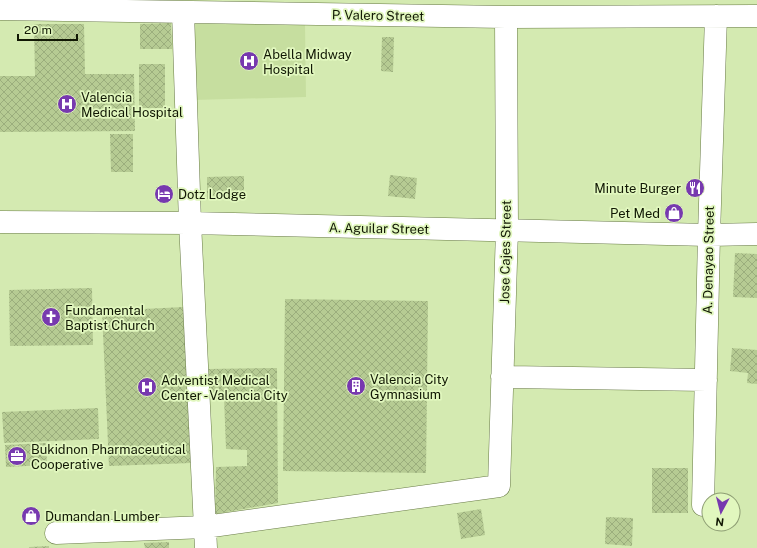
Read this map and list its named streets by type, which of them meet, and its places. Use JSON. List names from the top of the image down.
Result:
{
  "streets": {
    "street": [
      "P. Valero Street",
      "A. Aguilar Street",
      "Jose Cajes Street",
      "A. Denayao Street"
    ]
  },
  "crossings": [
    ["P. Valero Street", "Jose Cajes Street"],
    ["P. Valero Street", "A. Denayao Street"],
    ["A. Aguilar Street", "Jose Cajes Street"],
    ["A. Aguilar Street", "A. Denayao Street"]
  ],
  "places": {
    "hospital": ["Abella Midway Hospital", "Valencia Medical Hospital", "Adventist Medical Center - Valencia City"],
    "restaurant": ["Minute Burger"],
    "hotel": ["Dotz Lodge"],
    "shop": ["Pet Med", "Dumandan Lumber"],
    "church": ["Fundamental Baptist Church"],
    "building": ["Valencia City Gymnasium"],
    "office": ["Bukidnon Pharmaceutical Cooperative"]
  },
  "scale_bar": "20 m",
  "north": "bottom"
}
